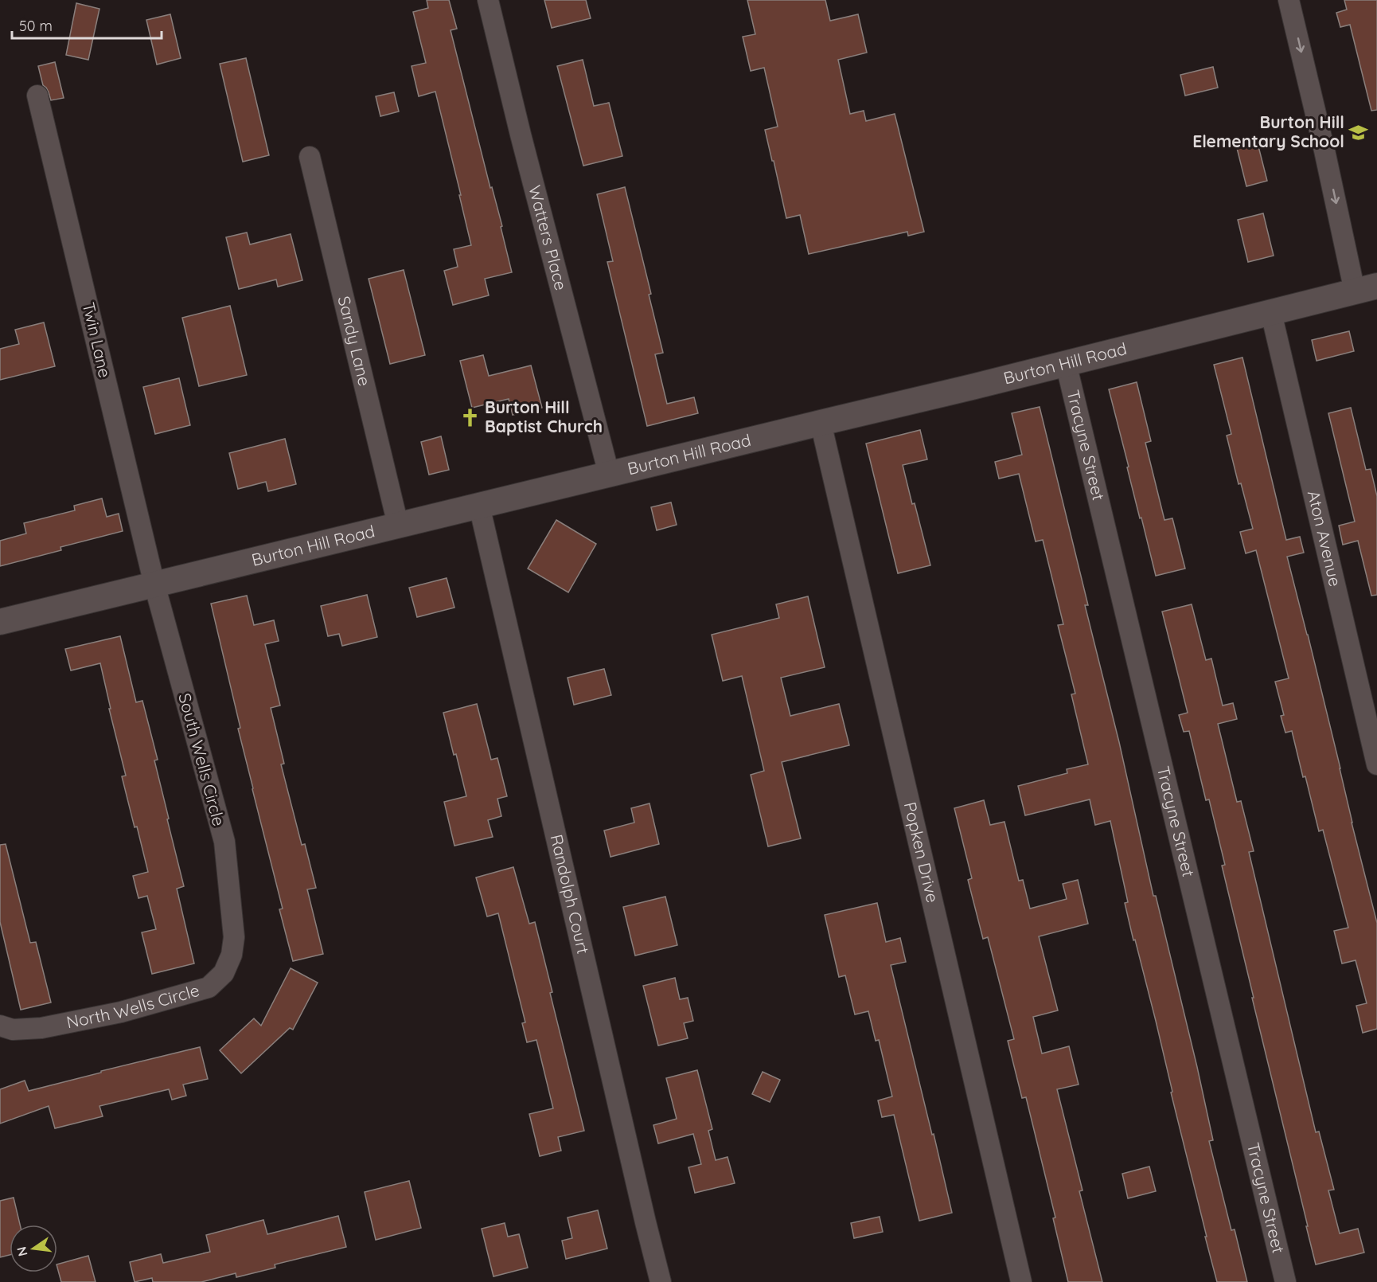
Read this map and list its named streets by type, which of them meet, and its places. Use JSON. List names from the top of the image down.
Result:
{
  "streets": {
    "street": [
      "Watters Place",
      "Twin Lane",
      "Sandy Lane",
      "Burton Hill Road",
      "Tracyne Street",
      "Aton Avenue",
      "South Wells Circle",
      "Popken Drive",
      "Randolph Court",
      "North Wells Circle"
    ]
  },
  "crossings": [
    ["Watters Place", "Burton Hill Road"],
    ["Twin Lane", "Burton Hill Road"],
    ["Twin Lane", "South Wells Circle"],
    ["Sandy Lane", "Burton Hill Road"],
    ["Burton Hill Road", "Tracyne Street"],
    ["Burton Hill Road", "Aton Avenue"],
    ["Burton Hill Road", "South Wells Circle"],
    ["Burton Hill Road", "Popken Drive"],
    ["Burton Hill Road", "Randolph Court"],
    ["South Wells Circle", "North Wells Circle"]
  ],
  "places": {
    "school or university": ["Burton Hill Elementary School"],
    "church": ["Burton Hill Baptist Church"]
  },
  "scale_bar": "50 m",
  "north": "left"
}
